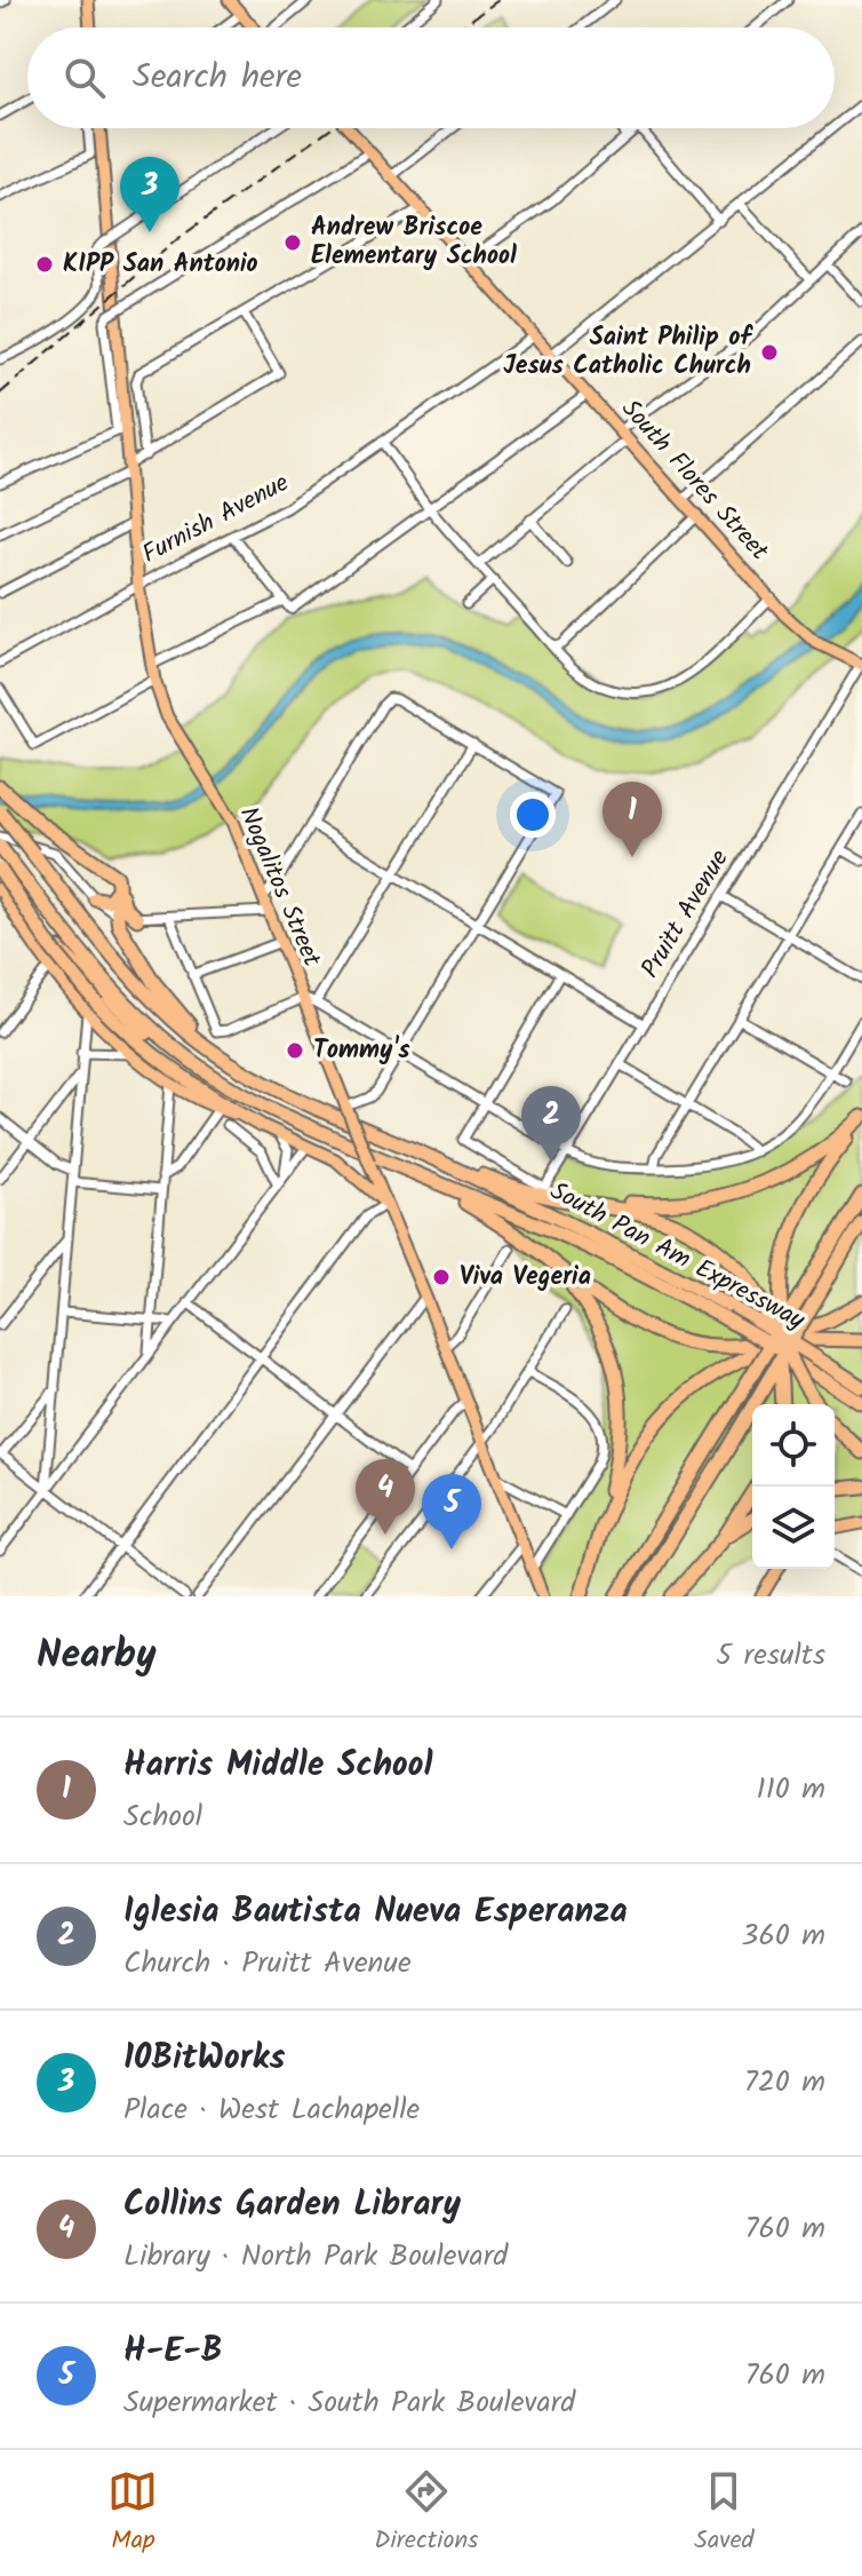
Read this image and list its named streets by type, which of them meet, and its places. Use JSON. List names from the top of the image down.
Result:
{
  "streets": {
    "highway": ["South Pan Am Expressway"],
    "main road": ["South Flores Street", "Nogalitos Street"],
    "street": ["Furnish Avenue", "Pruitt Avenue"]
  },
  "crossings": [
    ["South Flores Street", "Furnish Avenue"],
    ["South Flores Street", "Nogalitos Street"],
    ["South Flores Street", "Pruitt Avenue"],
    ["Furnish Avenue", "Nogalitos Street"]
  ],
  "places": [
    "Andrew Briscoe Elementary School",
    "KIPP San Antonio",
    "Saint Philip of Jesus Catholic Church",
    "Tommy's",
    "Viva Vegeria"
  ],
  "page": {
    "search": "Search here",
    "pins": [
      "3",
      "1",
      "2",
      "4",
      "5"
    ],
    "heading": ["Nearby", "5 results"],
    "list": [
      {
        "mark": "1",
        "name": "Harris Middle School",
        "note": "School",
        "value": "110 m"
      },
      {
        "mark": "2",
        "name": "Iglesia Bautista Nueva Esperanza",
        "note": "Church · Pruitt Avenue",
        "value": "360 m"
      },
      {
        "mark": "3",
        "name": "10BitWorks",
        "note": "Place · West Lachapelle",
        "value": "720 m"
      },
      {
        "mark": "4",
        "name": "Collins Garden Library",
        "note": "Library · North Park Boulevard",
        "value": "760 m"
      },
      {
        "mark": "5",
        "name": "H-E-B",
        "note": "Supermarket · South Park Boulevard",
        "value": "760 m"
      }
    ],
    "nav": ["Map", "Directions", "Saved"]
  }
}
